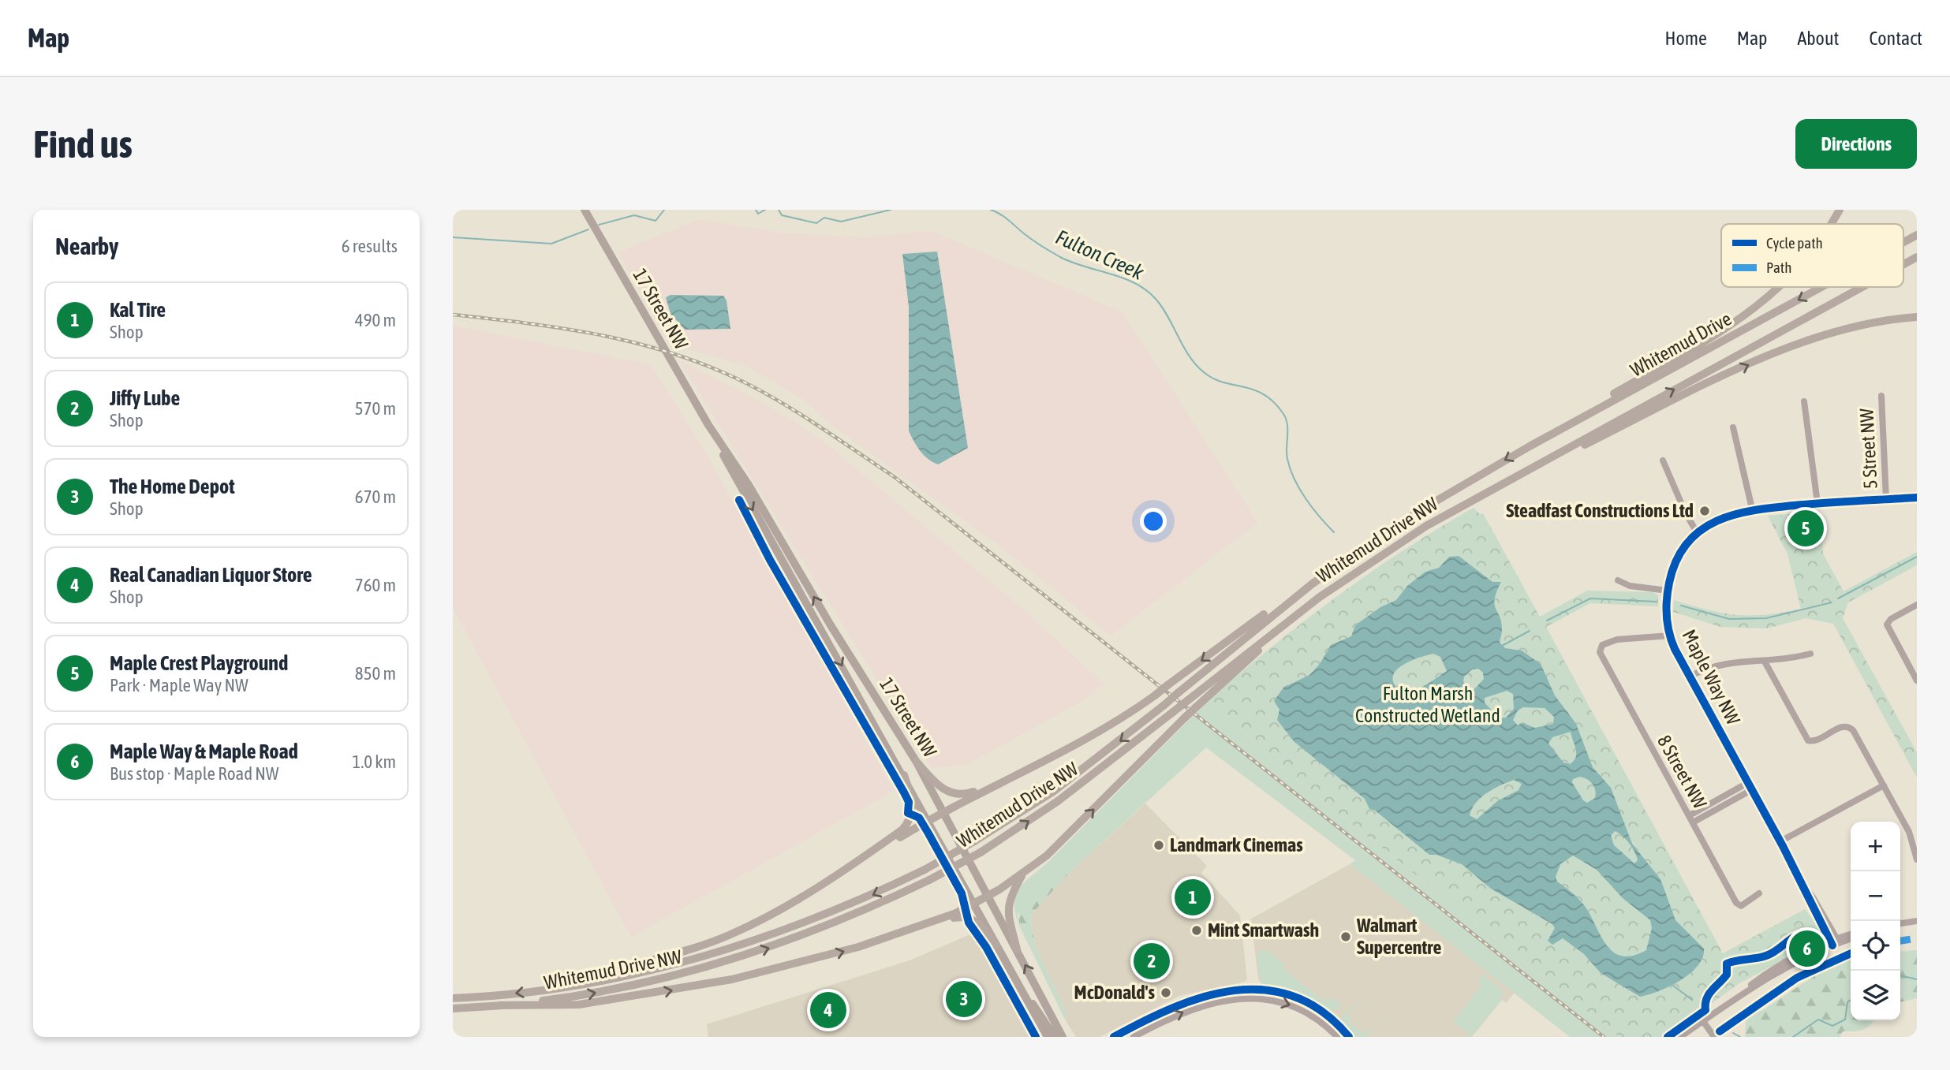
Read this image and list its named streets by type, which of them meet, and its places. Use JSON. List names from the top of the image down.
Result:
{
  "streets": {
    "highway": ["Whitemud Drive", "Whitemud Drive NW"],
    "main road": ["17 Street NW"],
    "street": ["5 Street NW", "Maple Way NW", "8 Street NW"]
  },
  "crossings": [
    ["Whitemud Drive", "Whitemud Drive NW"],
    ["5 Street NW", "Maple Way NW"],
    ["Maple Way NW", "8 Street NW"]
  ],
  "water": ["Fulton Creek"],
  "parks": ["Fulton Marsh Constructed Wetland"],
  "places": [
    "Steadfast Constructions Ltd",
    "Landmark Cinemas",
    "Mint Smartwash",
    "Walmart Supercentre",
    "McDonald's"
  ],
  "legend": ["Cycle path", "Path"],
  "page": {
    "header": "Map",
    "nav": [
      "Home",
      "Map",
      "About",
      "Contact"
    ],
    "buttons": "Directions",
    "title": "Find us",
    "heading": ["Nearby", "6 results"],
    "list": [
      {
        "mark": "1",
        "name": "Kal Tire",
        "note": "Shop",
        "value": "490 m"
      },
      {
        "mark": "2",
        "name": "Jiffy Lube",
        "note": "Shop",
        "value": "570 m"
      },
      {
        "mark": "3",
        "name": "The Home Depot",
        "note": "Shop",
        "value": "670 m"
      },
      {
        "mark": "4",
        "name": "Real Canadian Liquor Store",
        "note": "Shop",
        "value": "760 m"
      },
      {
        "mark": "5",
        "name": "Maple Crest Playground",
        "note": "Park · Maple Way NW",
        "value": "850 m"
      },
      {
        "mark": "6",
        "name": "Maple Way & Maple Road",
        "note": "Bus stop · Maple Road NW",
        "value": "1.0 km"
      }
    ],
    "pins": [
      "5",
      "1",
      "6",
      "2",
      "3",
      "4"
    ],
    "map_buttons": ["+", "−"]
  }
}
